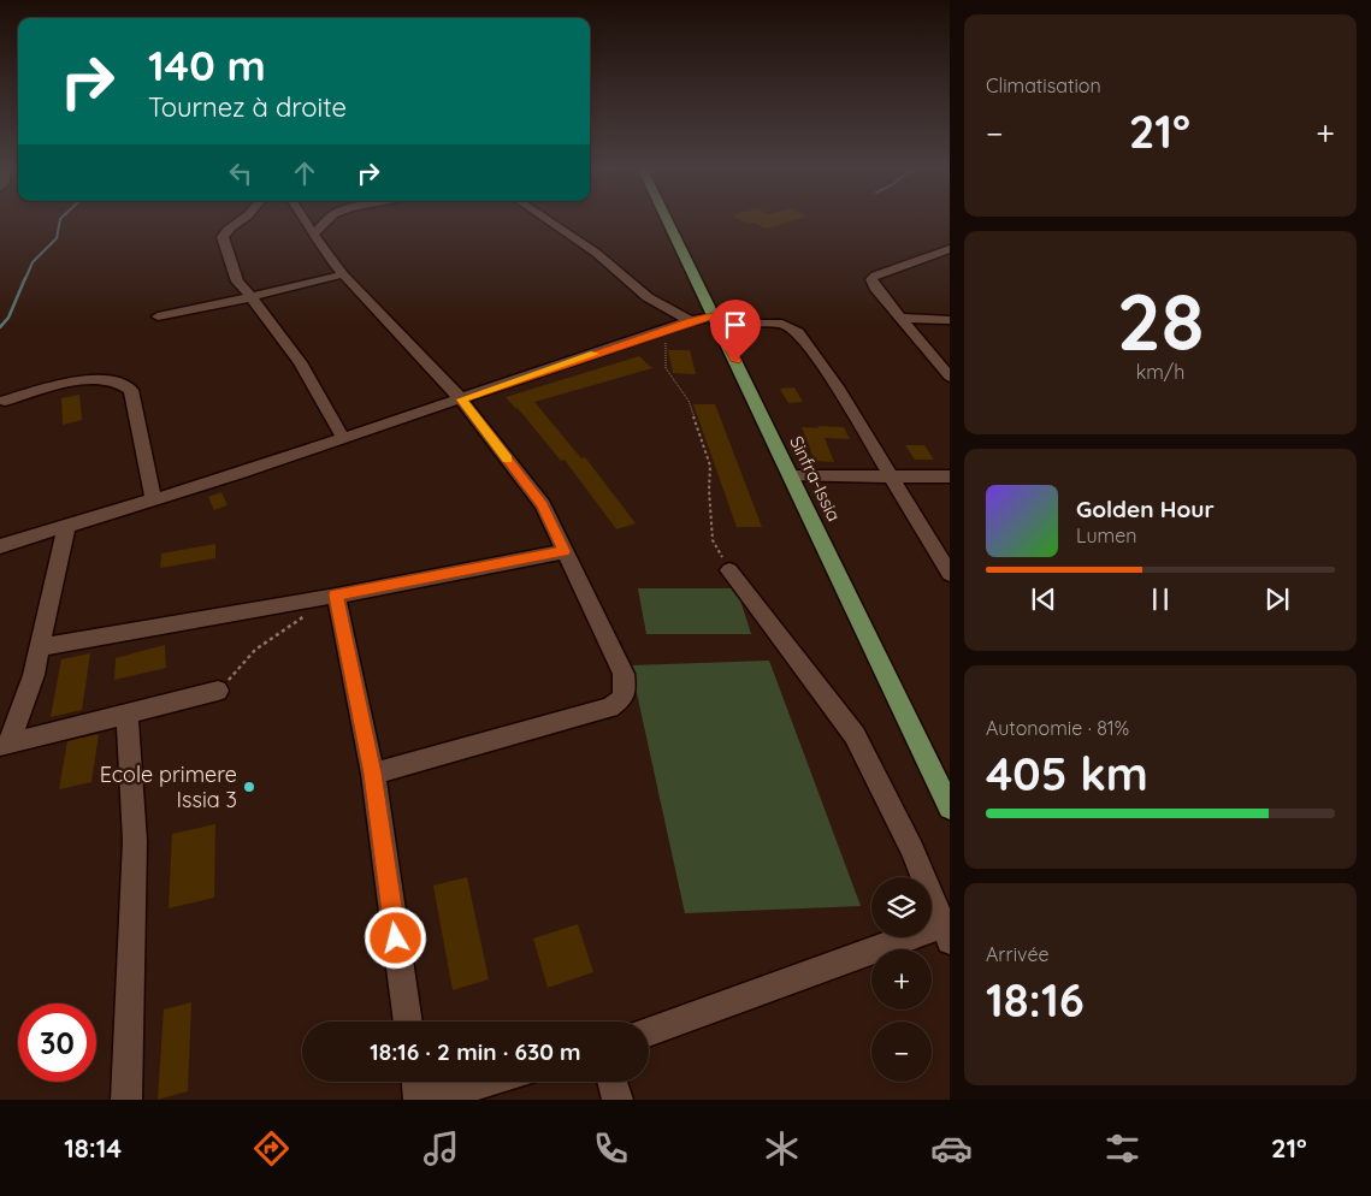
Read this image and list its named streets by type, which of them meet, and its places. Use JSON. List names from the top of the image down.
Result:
{
  "streets": {
    "main road": ["Sinfra-Issia"]
  },
  "places": ["Ecole primere Issia 3"],
  "page": {
    "tile": [
      "Climatisation",
      ["28", "km/h"],
      ["Autonomie · 81%", "405 km"],
      ["Arrivée", "18:16"]
    ],
    "turn": ["140 m", "Tournez à droite"],
    "heat": ["−", "21°", "+"],
    "song": ["Golden Hour", "Lumen"],
    "map_buttons": ["+", "−"],
    "limit": "30",
    "trip": "18:16 · 2 min · 630 m",
    "tabs": ["18:14", "21°"]
  }
}
